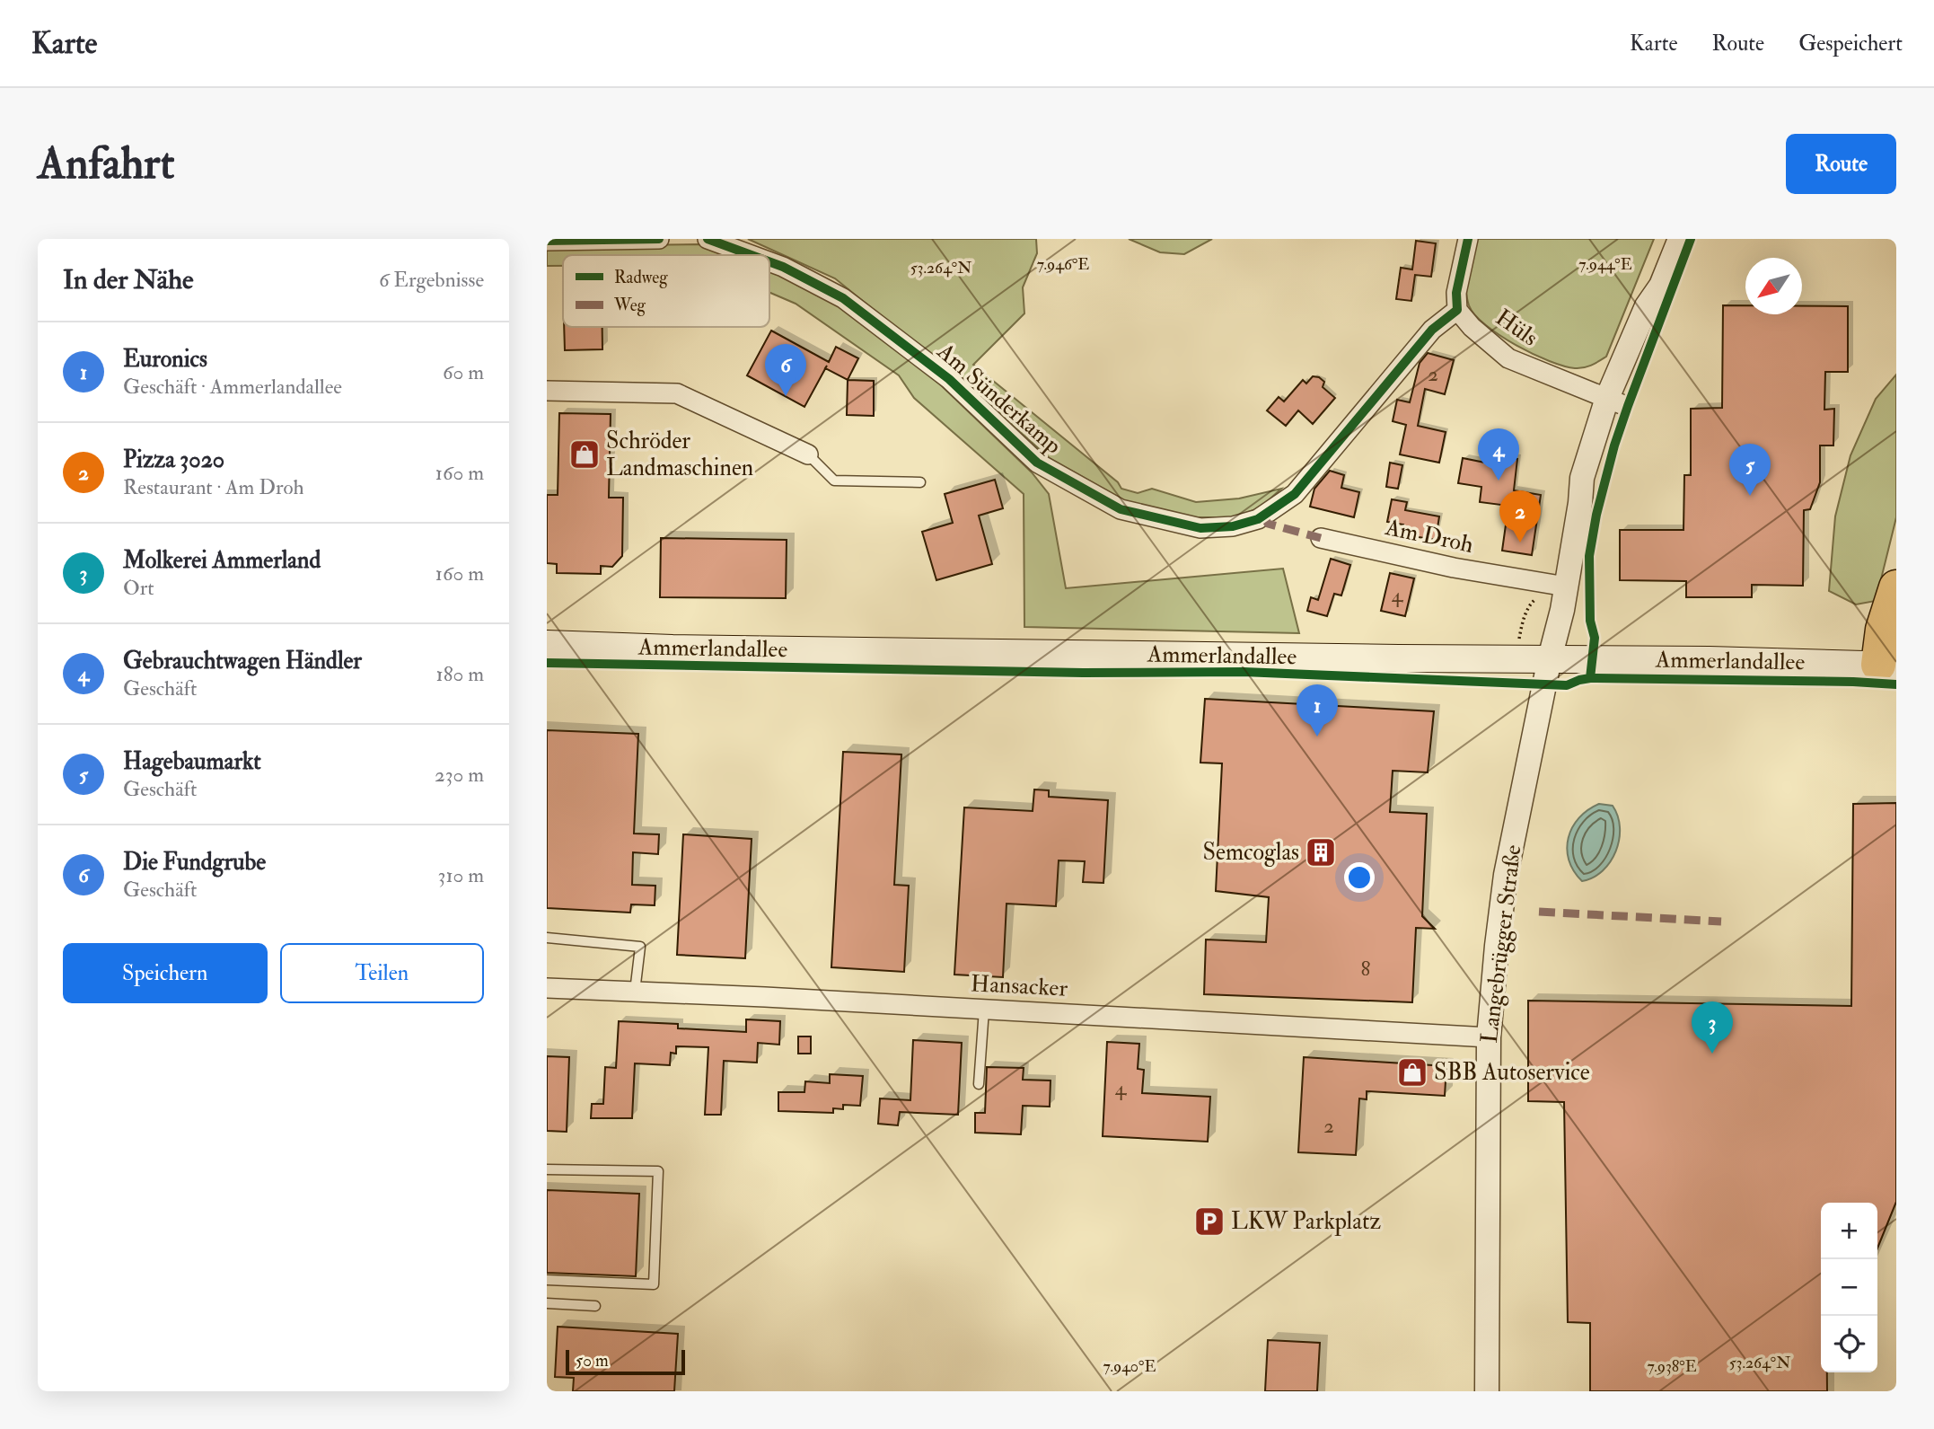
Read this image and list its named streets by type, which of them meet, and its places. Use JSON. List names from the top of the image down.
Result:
{
  "streets": {
    "main road": ["Ammerlandallee"],
    "street": [
      "Hüls",
      "Am Sünderkamp",
      "Am Droh",
      "Langebrügger Straße",
      "Hansacker"
    ]
  },
  "crossings": [
    ["Hüls", "Am Sünderkamp"],
    ["Hüls", "Langebrügger Straße"],
    ["Am Droh", "Langebrügger Straße"],
    ["Ammerlandallee", "Langebrügger Straße"],
    ["Langebrügger Straße", "Hansacker"]
  ],
  "places": {
    "shop": ["Schröder Landmaschinen", "SBB Autoservice"],
    "building": ["Semcoglas"],
    "parking": ["LKW Parkplatz"]
  },
  "house_numbers": [
    "2",
    "4",
    "8",
    "4",
    "2"
  ],
  "legend": ["Radweg", "Weg"],
  "scale_bar": "50 m",
  "north": "bottom left",
  "page": {
    "header": "Karte",
    "nav": ["Karte", "Route", "Gespeichert"],
    "buttons": [
      "Route",
      ["Speichern", "Teilen"]
    ],
    "title": "Anfahrt",
    "heading": ["In der Nähe", "6 Ergebnisse"],
    "list": [
      {
        "mark": "1",
        "name": "Euronics",
        "note": "Geschäft · Ammerlandallee",
        "value": "60 m"
      },
      {
        "mark": "2",
        "name": "Pizza 3020",
        "note": "Restaurant · Am Droh",
        "value": "160 m"
      },
      {
        "mark": "3",
        "name": "Molkerei Ammerland",
        "note": "Ort",
        "value": "160 m"
      },
      {
        "mark": "4",
        "name": "Gebrauchtwagen Händler",
        "note": "Geschäft",
        "value": "180 m"
      },
      {
        "mark": "5",
        "name": "Hagebaumarkt",
        "note": "Geschäft",
        "value": "230 m"
      },
      {
        "mark": "6",
        "name": "Die Fundgrube",
        "note": "Geschäft",
        "value": "310 m"
      }
    ],
    "pins": [
      "6",
      "4",
      "5",
      "2",
      "1",
      "3"
    ],
    "map_buttons": ["+", "−"],
    "scale": "50 m"
  },
  "coordinates": [
    "7.944°E",
    "7.946°E",
    "53.264°N",
    "7.940°E",
    "7.938°E"
  ]
}
